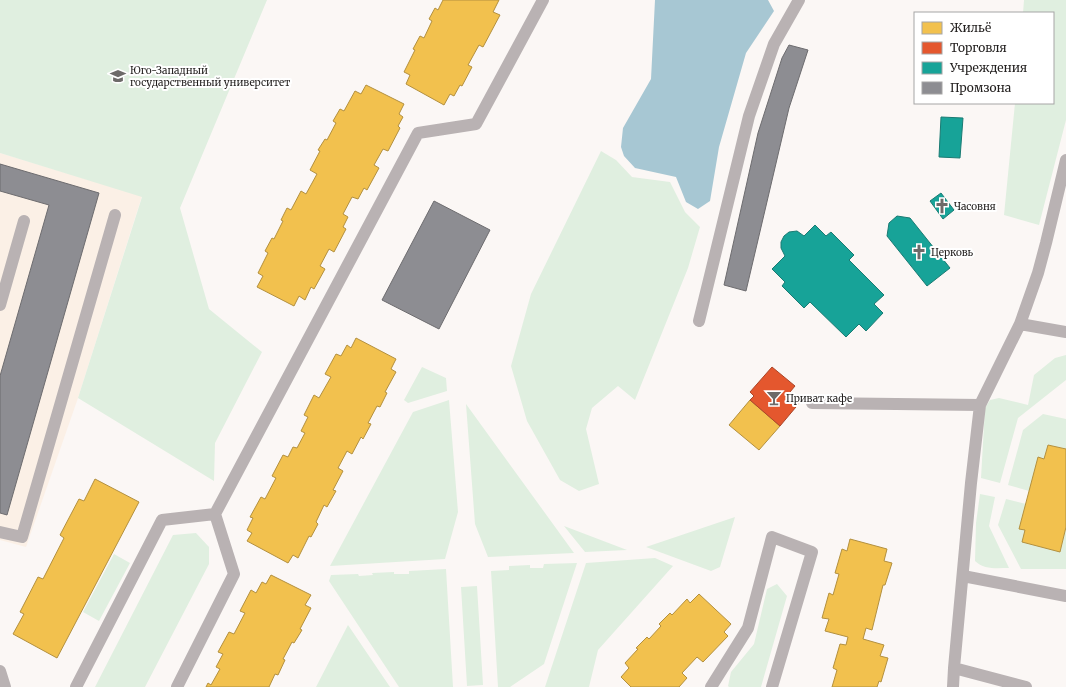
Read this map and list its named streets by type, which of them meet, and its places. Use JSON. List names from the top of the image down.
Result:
{
  "places": {
    "school or university": ["Юго-Западный государственный университет"],
    "church": ["Часовня", "Церковь"],
    "bar": ["Приват кафе"]
  },
  "legend": [
    "Жильё",
    "Торговля",
    "Учреждения",
    "Промзона"
  ]
}
